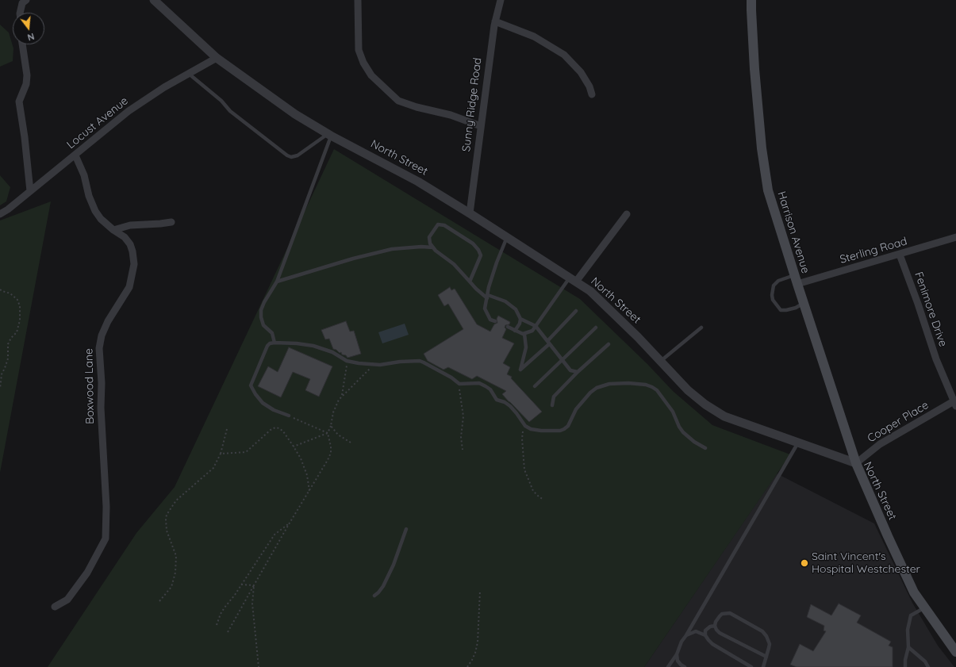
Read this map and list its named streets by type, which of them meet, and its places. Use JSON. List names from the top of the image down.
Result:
{
  "streets": {
    "main road": ["North Street", "Harrison Avenue"],
    "street": [
      "Sunny Ridge Road",
      "Locust Avenue",
      "Sterling Road",
      "Fenimore Drive",
      "Boxwood Lane",
      "Cooper Place"
    ]
  },
  "crossings": [
    ["Sunny Ridge Road", "North Street"],
    ["Locust Avenue", "North Street"],
    ["Locust Avenue", "Boxwood Lane"],
    ["North Street", "Harrison Avenue"],
    ["North Street", "Cooper Place"],
    ["Harrison Avenue", "Sterling Road"],
    ["Harrison Avenue", "Cooper Place"],
    ["Sterling Road", "Fenimore Drive"],
    ["Fenimore Drive", "Cooper Place"]
  ],
  "places": ["Saint Vincent's Hospital Westchester"],
  "north": "bottom"
}
